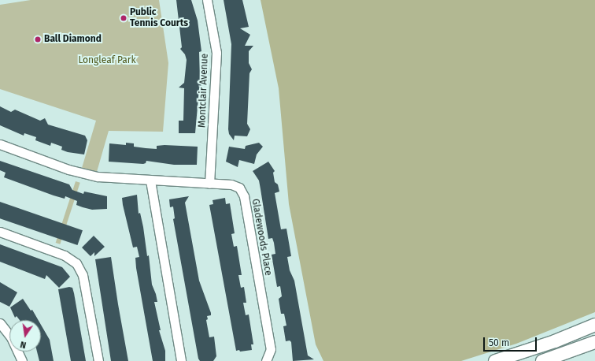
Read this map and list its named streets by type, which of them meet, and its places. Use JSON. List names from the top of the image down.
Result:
{
  "streets": {
    "street": ["Montclair Avenue", "Gladewoods Place"]
  },
  "crossings": [
    ["Montclair Avenue", "Gladewoods Place"]
  ],
  "parks": ["Longleaf Park"],
  "places": ["Public Tennis Courts", "Ball Diamond"],
  "scale_bar": "50 m",
  "north": "bottom"
}
